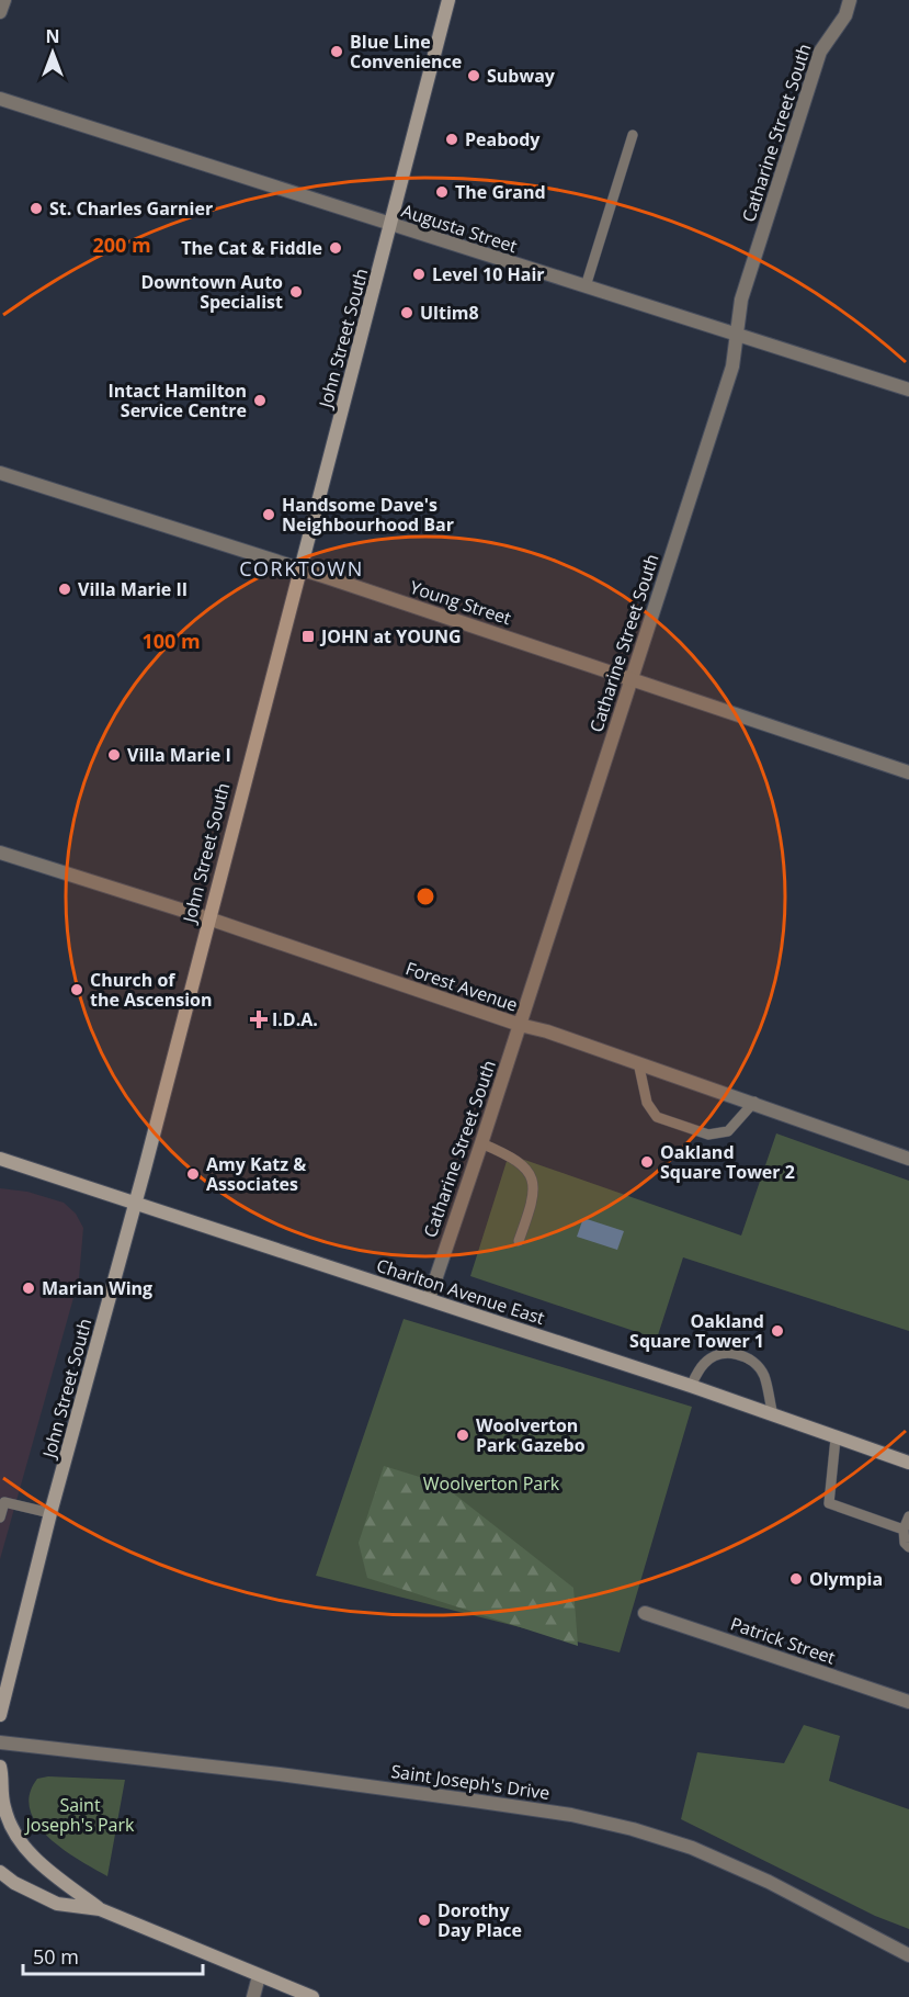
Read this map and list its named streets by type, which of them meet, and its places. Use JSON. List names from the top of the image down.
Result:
{
  "streets": {
    "main road": ["John Street South", "Charlton Avenue East"],
    "street": [
      "Catharine Street South",
      "Augusta Street",
      "Young Street",
      "Forest Avenue",
      "Patrick Street",
      "Saint Joseph's Drive"
    ]
  },
  "crossings": [
    ["Catharine Street South", "Augusta Street"],
    ["Catharine Street South", "Young Street"],
    ["Catharine Street South", "Forest Avenue"],
    ["Catharine Street South", "Charlton Avenue East"],
    ["Augusta Street", "John Street South"],
    ["John Street South", "Young Street"],
    ["John Street South", "Forest Avenue"],
    ["John Street South", "Charlton Avenue East"]
  ],
  "districts": ["CORKTOWN"],
  "parks": ["Woolverton Park", "Saint Joseph's Park"],
  "places": {
    "other": [
      "Blue Line Convenience",
      "Subway",
      "Peabody",
      "The Grand",
      "St. Charles Garnier",
      "The Cat & Fiddle",
      "Level 10 Hair",
      "Downtown Auto Specialist",
      "Ultim8",
      "Intact Hamilton Service Centre",
      "Handsome Dave's Neighbourhood Bar",
      "Villa Marie II",
      "Villa Marie I",
      "Church of the Ascension",
      "Oakland Square Tower 2",
      "Amy Katz & Associates",
      "Marian Wing",
      "Oakland Square Tower 1",
      "Woolverton Park Gazebo",
      "Olympia",
      "Dorothy Day Place"
    ],
    "transit": ["JOHN at YOUNG"],
    "health": ["I.D.A."]
  },
  "scale_bar": "50 m",
  "north": "top",
  "rings": ["200 m", "100 m"]
}
